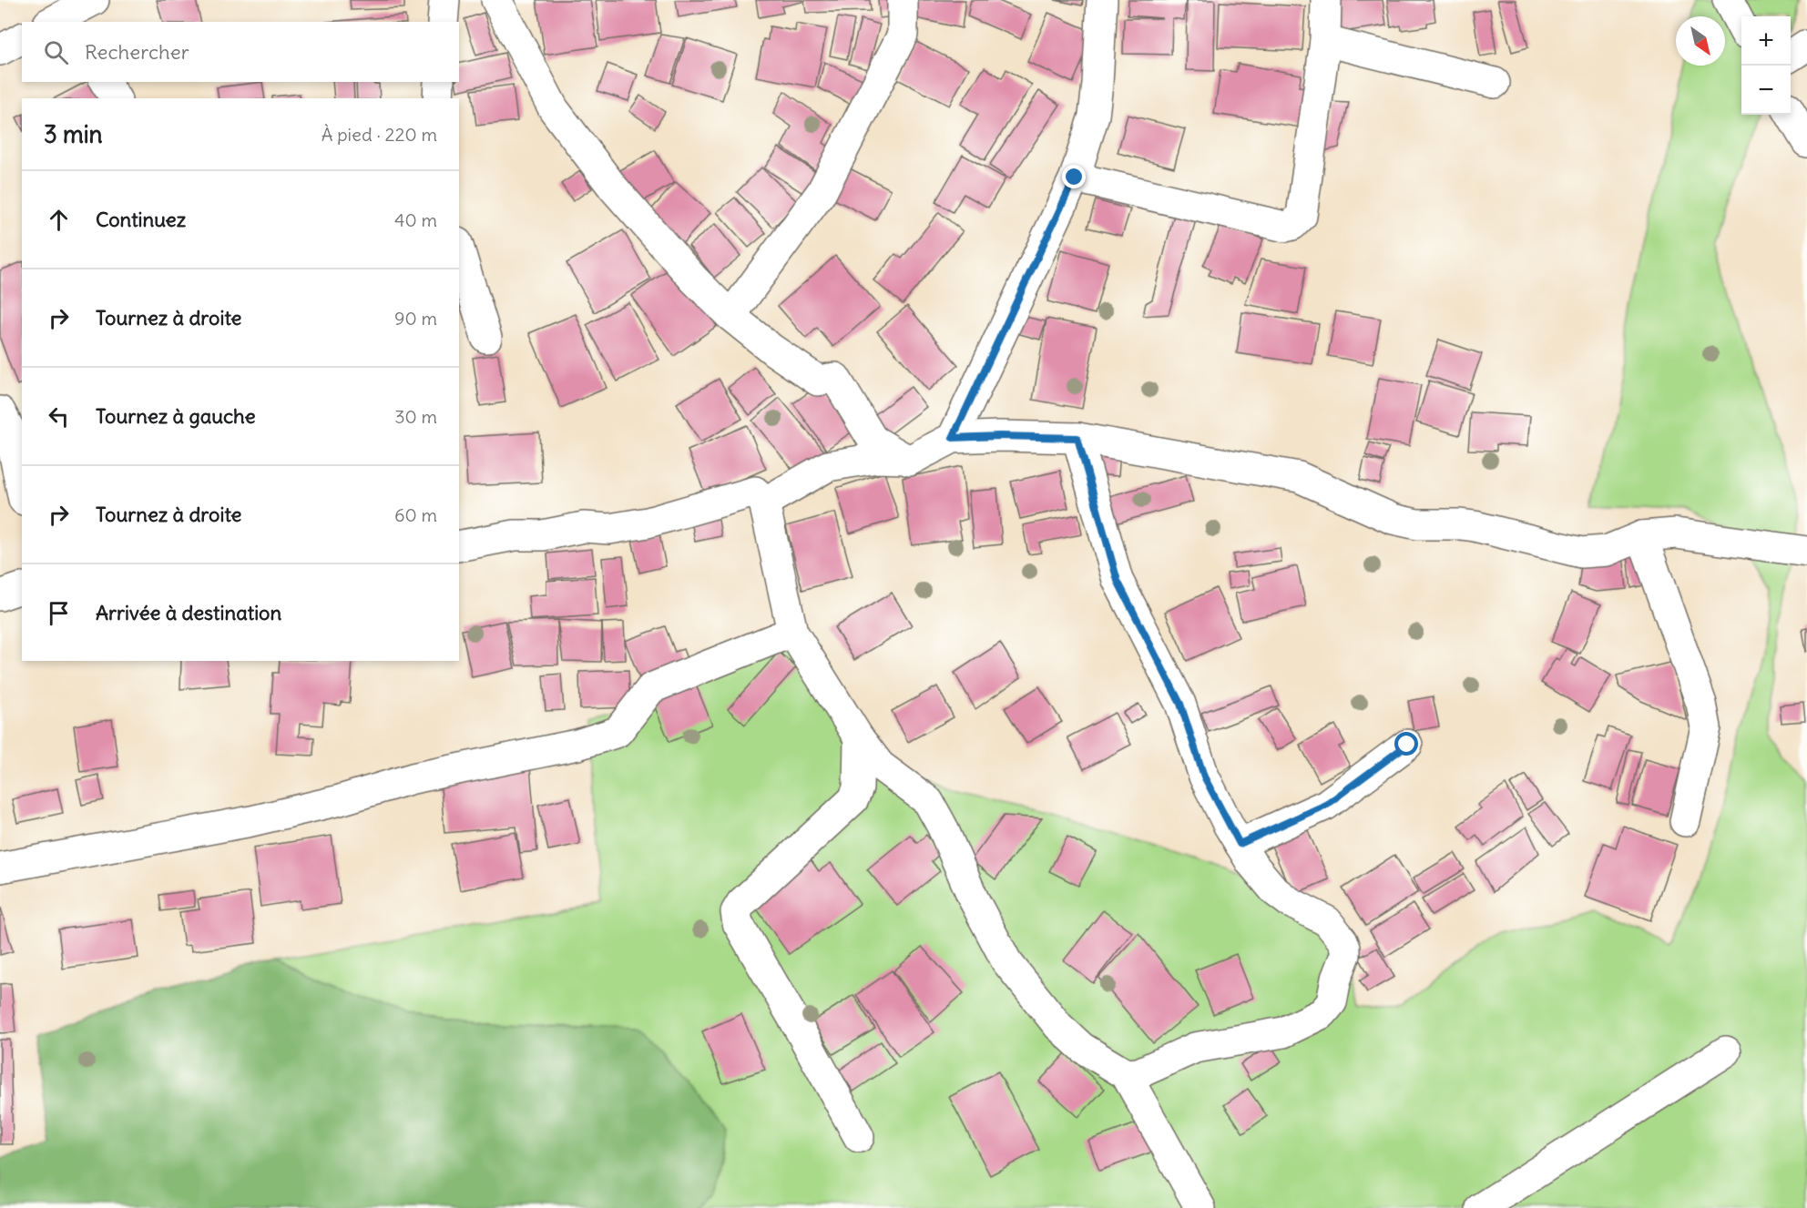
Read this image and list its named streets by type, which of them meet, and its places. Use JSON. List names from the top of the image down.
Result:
{
  "north": "bottom right",
  "page": {
    "map_buttons": ["+", "−"],
    "search": "Rechercher",
    "heading": ["3 min", "À pied · 220 m"],
    "list": [
      ["Continuez", "40 m"],
      ["Tournez à droite", "90 m"],
      ["Tournez à gauche", "30 m"],
      ["Tournez à droite", "60 m"],
      "Arrivée à destination"
    ]
  }
}
